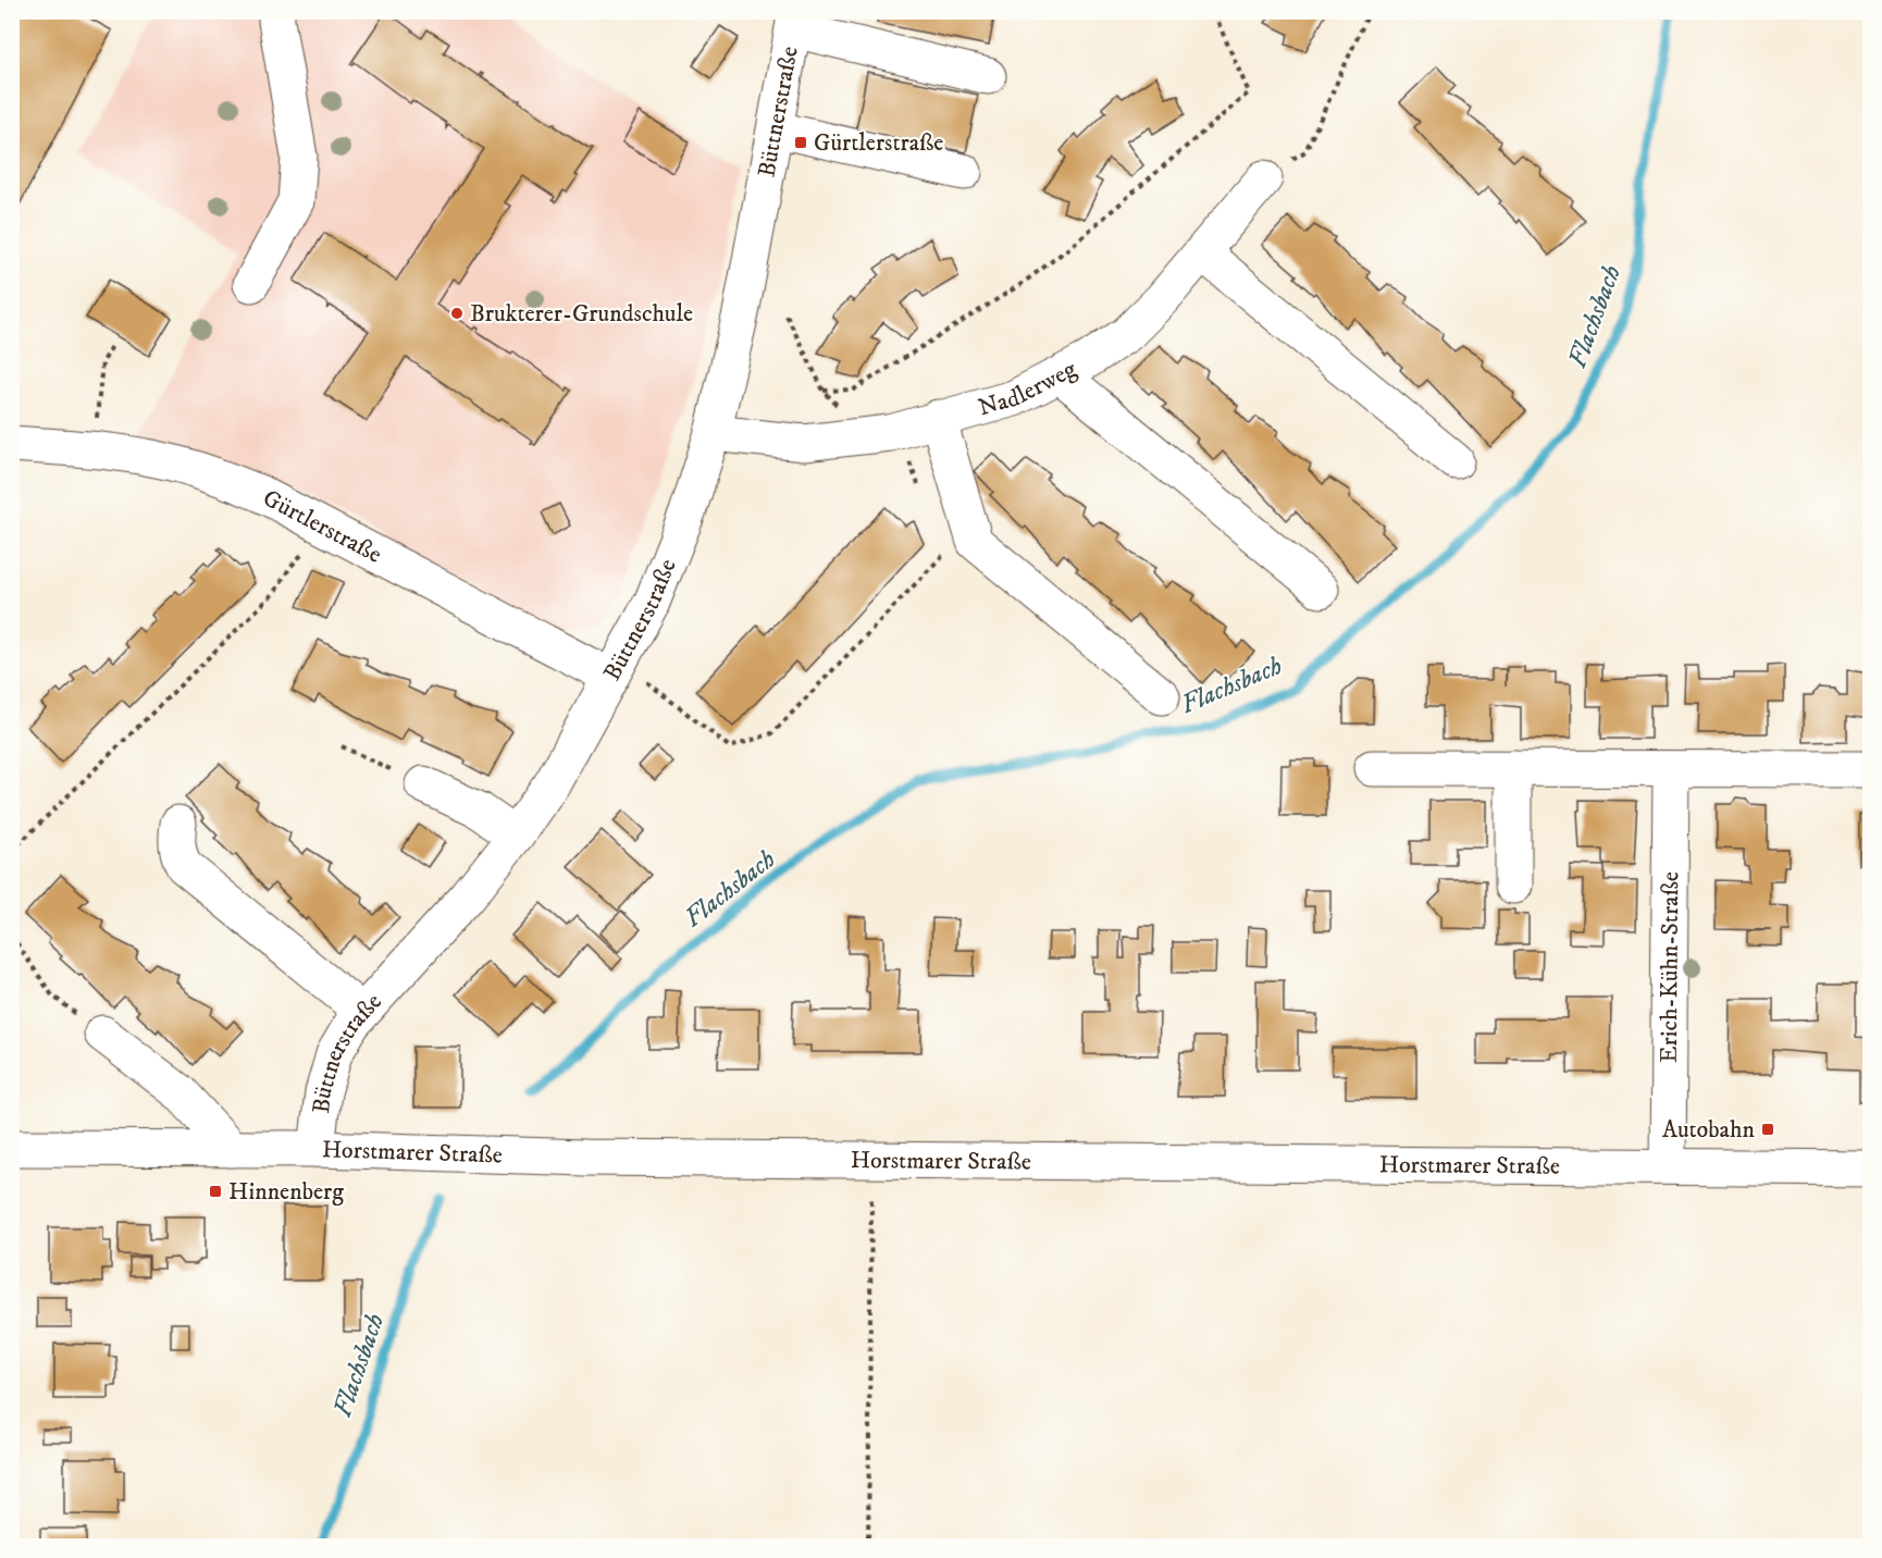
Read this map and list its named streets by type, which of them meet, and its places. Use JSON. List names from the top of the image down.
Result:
{
  "streets": {
    "street": [
      "Büttnerstraße",
      "Nadlerweg",
      "Gürtlerstraße",
      "Erich-Kühn-Straße",
      "Horstmarer Straße"
    ]
  },
  "crossings": [
    ["Büttnerstraße", "Nadlerweg"],
    ["Büttnerstraße", "Gürtlerstraße"],
    ["Büttnerstraße", "Horstmarer Straße"],
    ["Erich-Kühn-Straße", "Horstmarer Straße"]
  ],
  "water": ["Flachsbach"],
  "places": {
    "transit": ["Gürtlerstraße", "Autobahn", "Hinnenberg"],
    "other": ["Brukterer-Grundschule"]
  }
}
